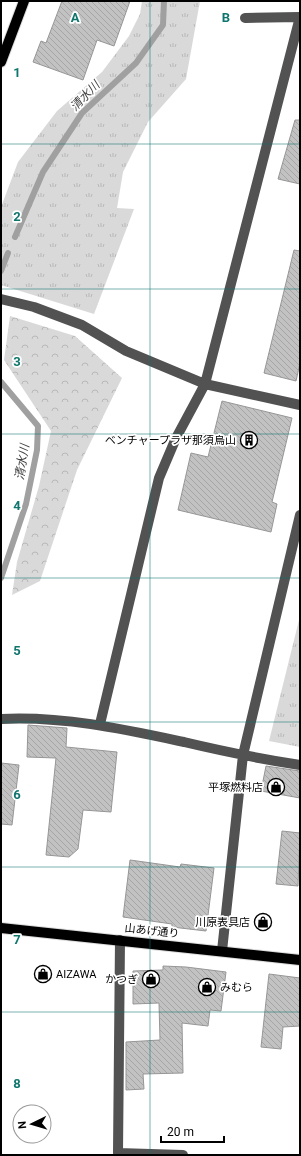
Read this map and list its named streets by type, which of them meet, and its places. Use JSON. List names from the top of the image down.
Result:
{
  "streets": {
    "main road": ["山あげ通り"]
  },
  "water": ["清水川"],
  "places": {
    "building": ["ベンチャープラザ那須烏山"],
    "shop": [
      "平塚燃料店",
      "川原表具店",
      "AIZAWA",
      "かつぎ",
      "みむら"
    ]
  },
  "scale_bar": "20 m",
  "north": "left",
  "grid": {
    "columns": ["A", "B"],
    "rows": [
      "1",
      "2",
      "3",
      "4",
      "5",
      "6",
      "7",
      "8"
    ]
  }
}
